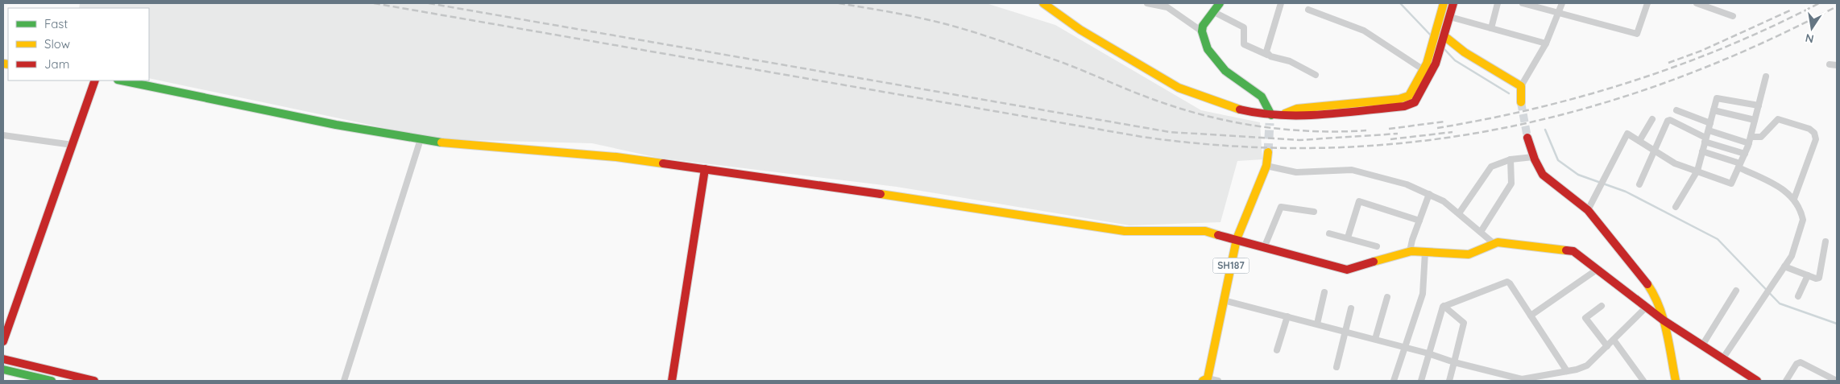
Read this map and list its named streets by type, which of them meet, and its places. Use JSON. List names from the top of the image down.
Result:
{
  "streets": {
    "main road": ["SH187"]
  },
  "legend": ["Fast", "Slow", "Jam"],
  "north": "bottom"
}
